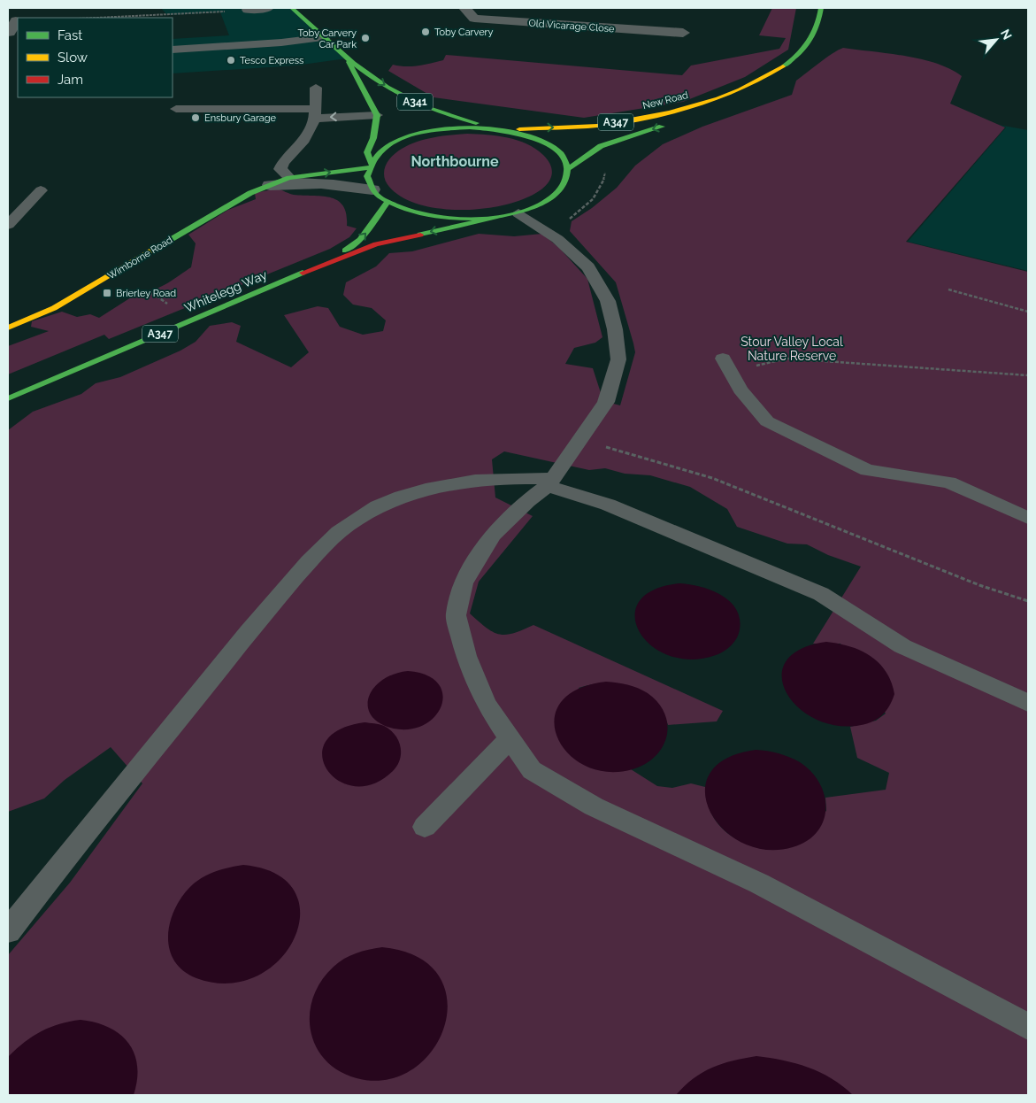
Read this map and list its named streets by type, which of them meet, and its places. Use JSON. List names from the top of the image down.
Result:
{
  "streets": {
    "main road": [
      "New Road",
      "A341",
      "A347",
      "Wimborne Road",
      "Whitelegg Way"
    ],
    "street": ["Old Vicarage Close"]
  },
  "districts": ["Northbourne"],
  "parks": ["Stour Valley Local Nature Reserve"],
  "places": {
    "other": [
      "Toby Carvery",
      "Toby Carvery Car Park",
      "Tesco Express",
      "Ensbury Garage"
    ],
    "transit": ["Brierley Road"]
  },
  "legend": ["Fast", "Slow", "Jam"],
  "north": "top right"
}
